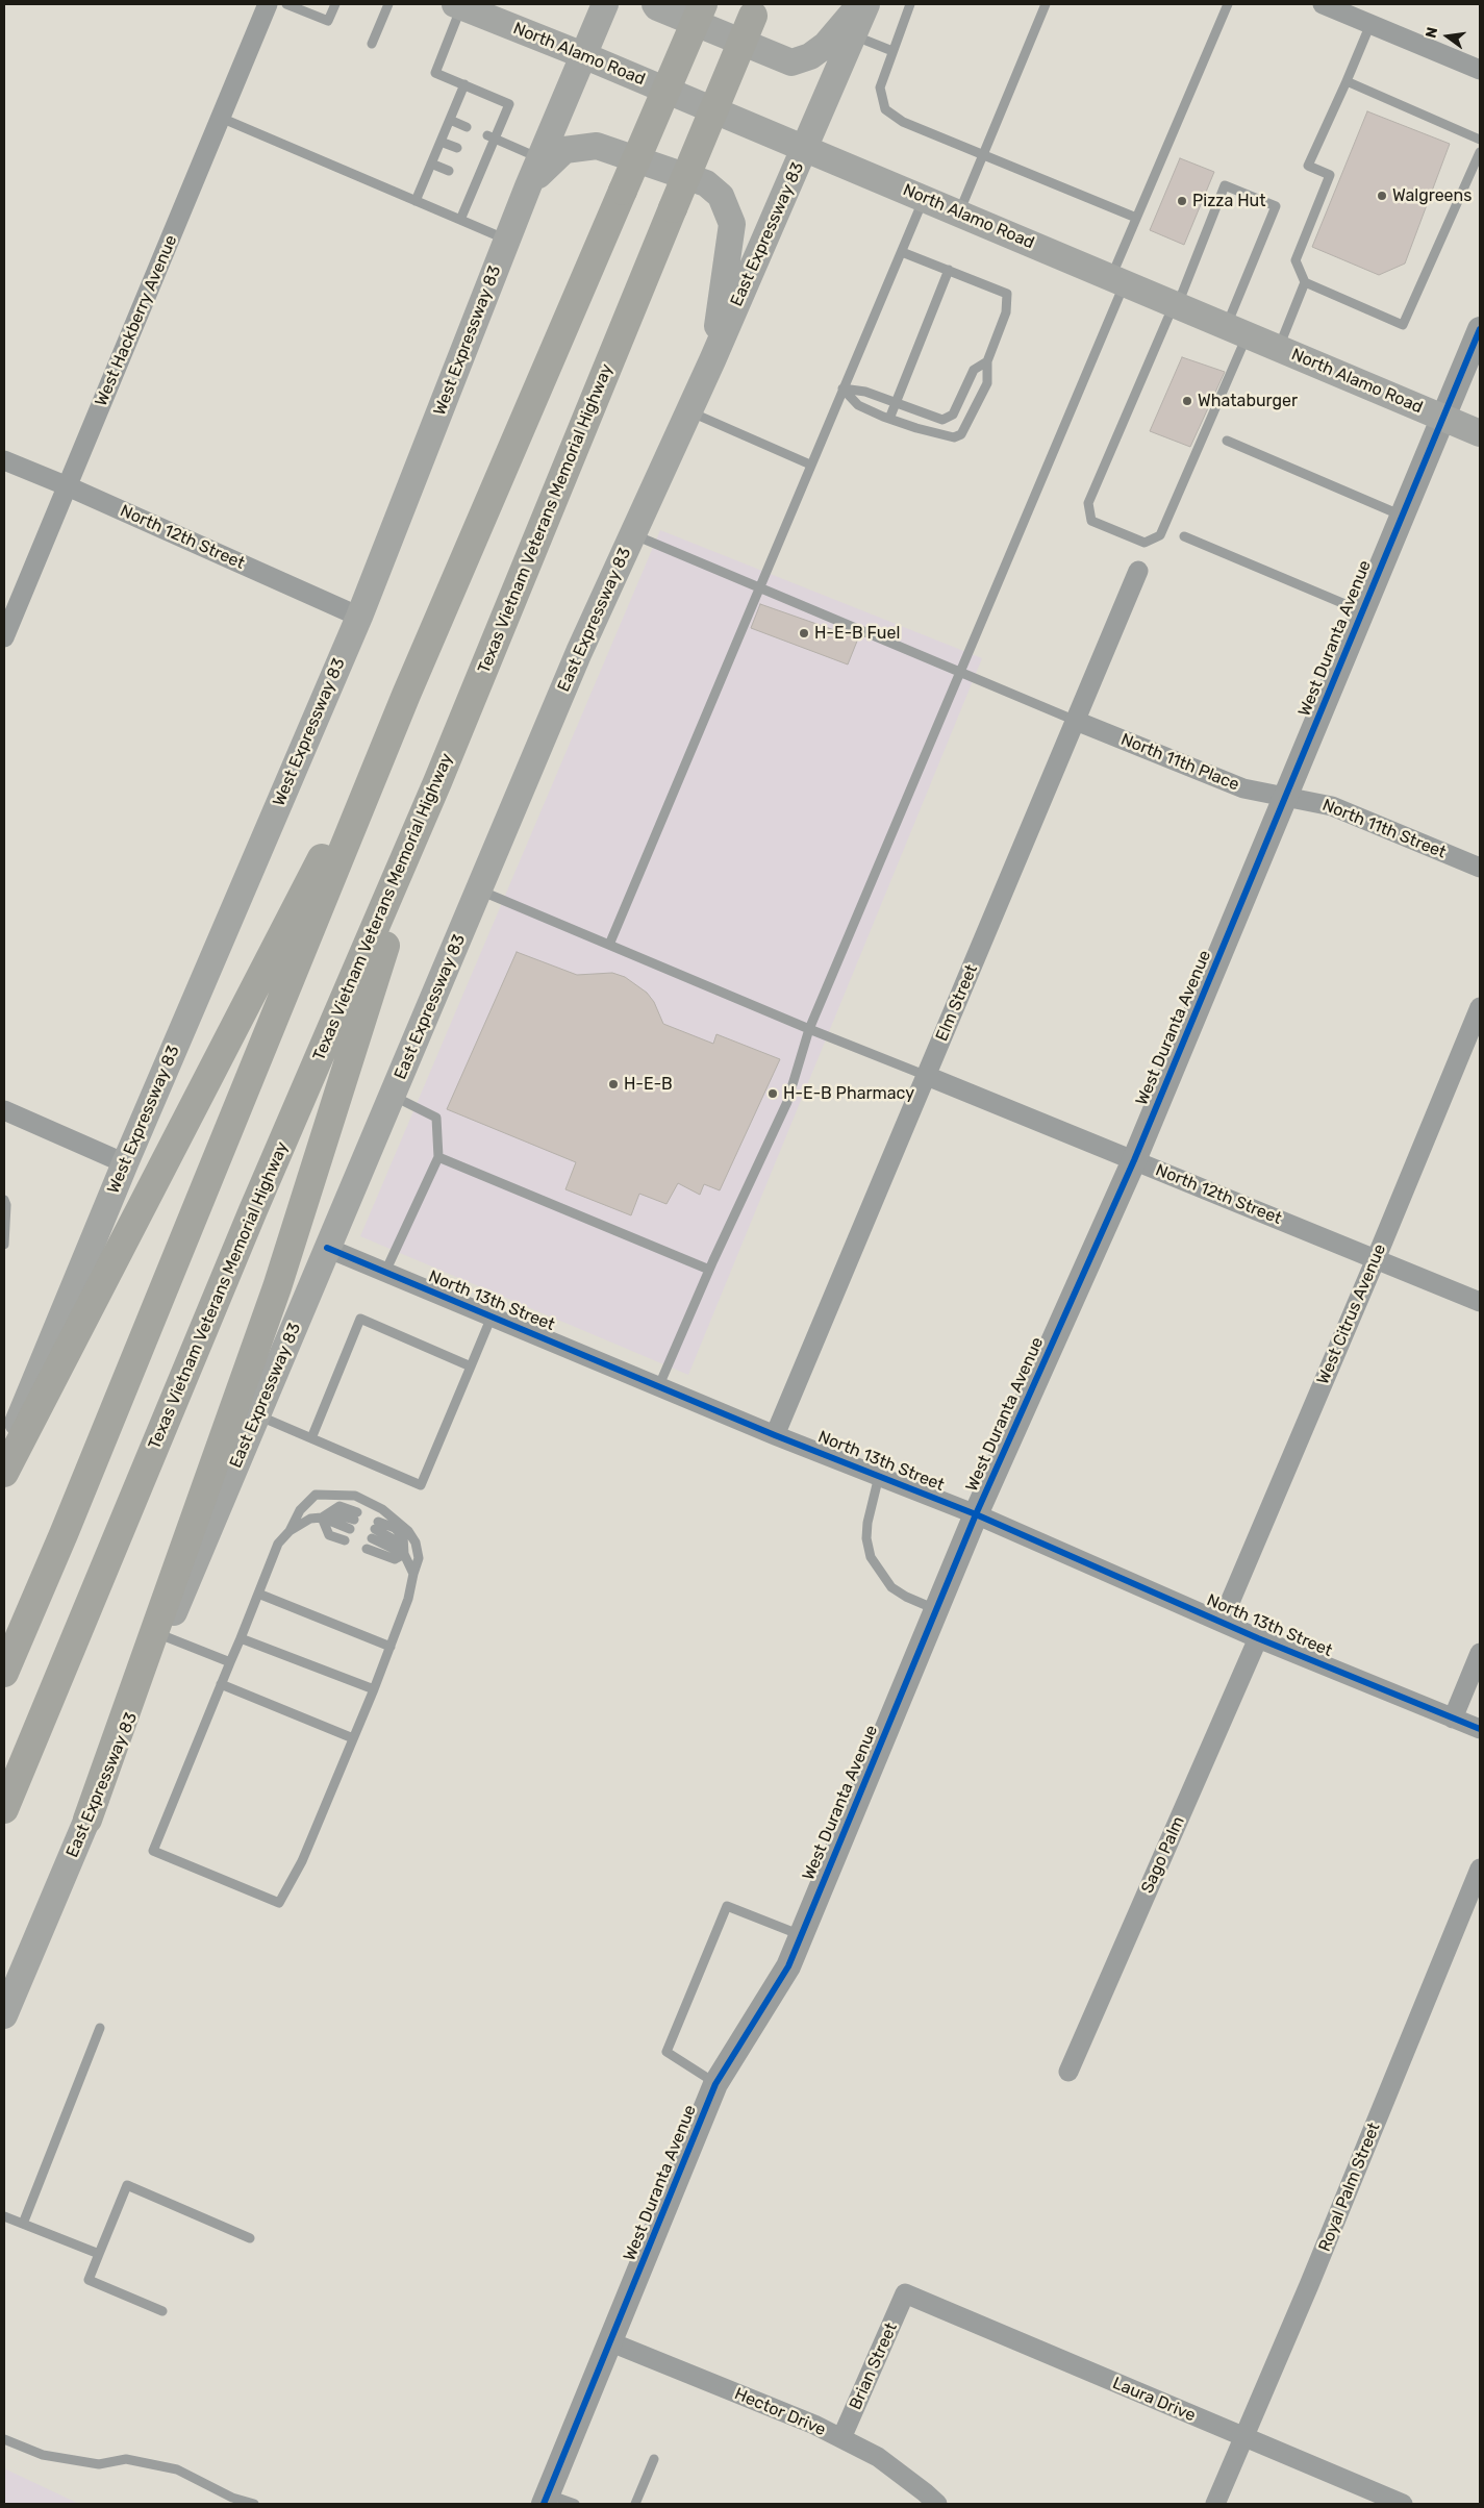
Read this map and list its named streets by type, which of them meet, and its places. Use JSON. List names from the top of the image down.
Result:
{
  "streets": {
    "highway": ["Texas Vietnam Veterans Memorial Highway"],
    "main road": ["North Alamo Road", "East Expressway 83", "West Expressway 83"],
    "street": [
      "West Hackberry Avenue",
      "North 12th Street",
      "West Duranta Avenue",
      "North 11th Place",
      "North 11th Street",
      "Elm Street",
      "North 13th Street",
      "West Citrus Avenue",
      "Sago Palm",
      "Royal Palm Street",
      "Brian Street",
      "Laura Drive",
      "Hector Drive"
    ]
  },
  "crossings": [
    ["North Alamo Road", "East Expressway 83"],
    ["North Alamo Road", "West Expressway 83"],
    ["North Alamo Road", "West Duranta Avenue"],
    ["East Expressway 83", "North 13th Street"],
    ["West Hackberry Avenue", "North 12th Street"],
    ["West Expressway 83", "North 12th Street"],
    ["North 12th Street", "West Duranta Avenue"],
    ["North 12th Street", "Elm Street"],
    ["North 12th Street", "West Citrus Avenue"],
    ["West Duranta Avenue", "North 11th Place"],
    ["West Duranta Avenue", "North 11th Street"],
    ["West Duranta Avenue", "North 13th Street"],
    ["West Duranta Avenue", "Hector Drive"],
    ["North 11th Place", "North 11th Street"],
    ["North 11th Place", "Elm Street"],
    ["Elm Street", "North 13th Street"],
    ["North 13th Street", "West Citrus Avenue"],
    ["North 13th Street", "Sago Palm"],
    ["Royal Palm Street", "Laura Drive"],
    ["Brian Street", "Laura Drive"],
    ["Brian Street", "Hector Drive"]
  ],
  "places": [
    "Walgreens",
    "Pizza Hut",
    "Whataburger",
    "H-E-B Fuel",
    "H-E-B",
    "H-E-B Pharmacy"
  ],
  "north": "left"
}
